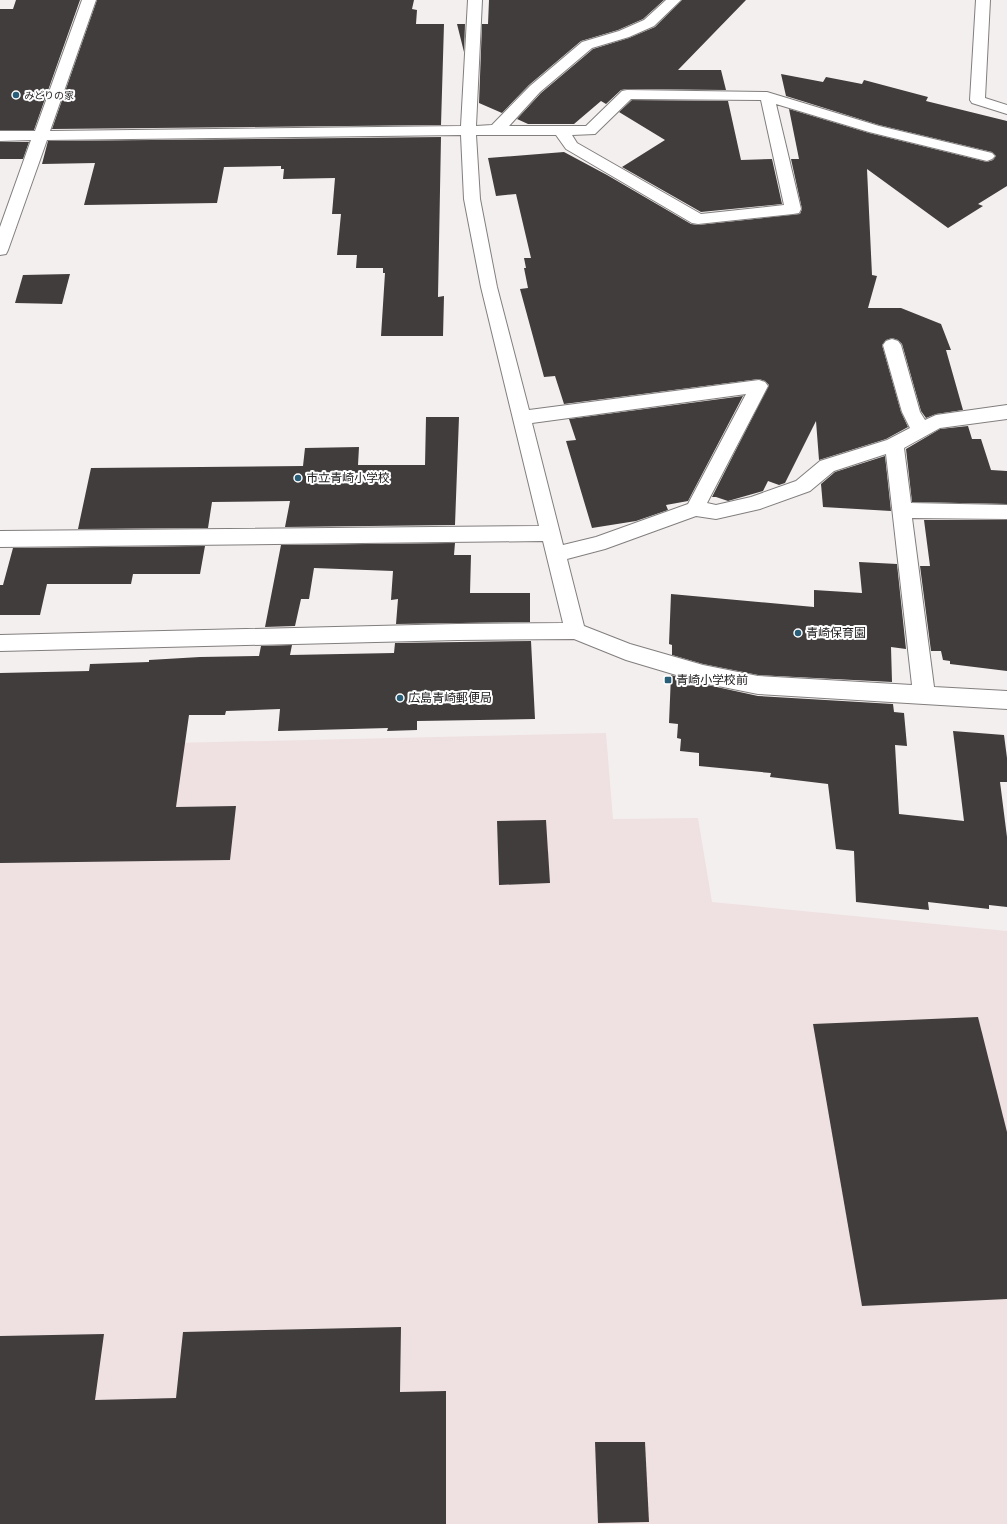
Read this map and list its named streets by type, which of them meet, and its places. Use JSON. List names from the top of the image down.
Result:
{
  "places": {
    "other": [
      "みどりの家",
      "市立青崎小学校",
      "青崎保育園",
      "広島青崎郵便局"
    ],
    "transit": ["青崎小学校前"]
  }
}
